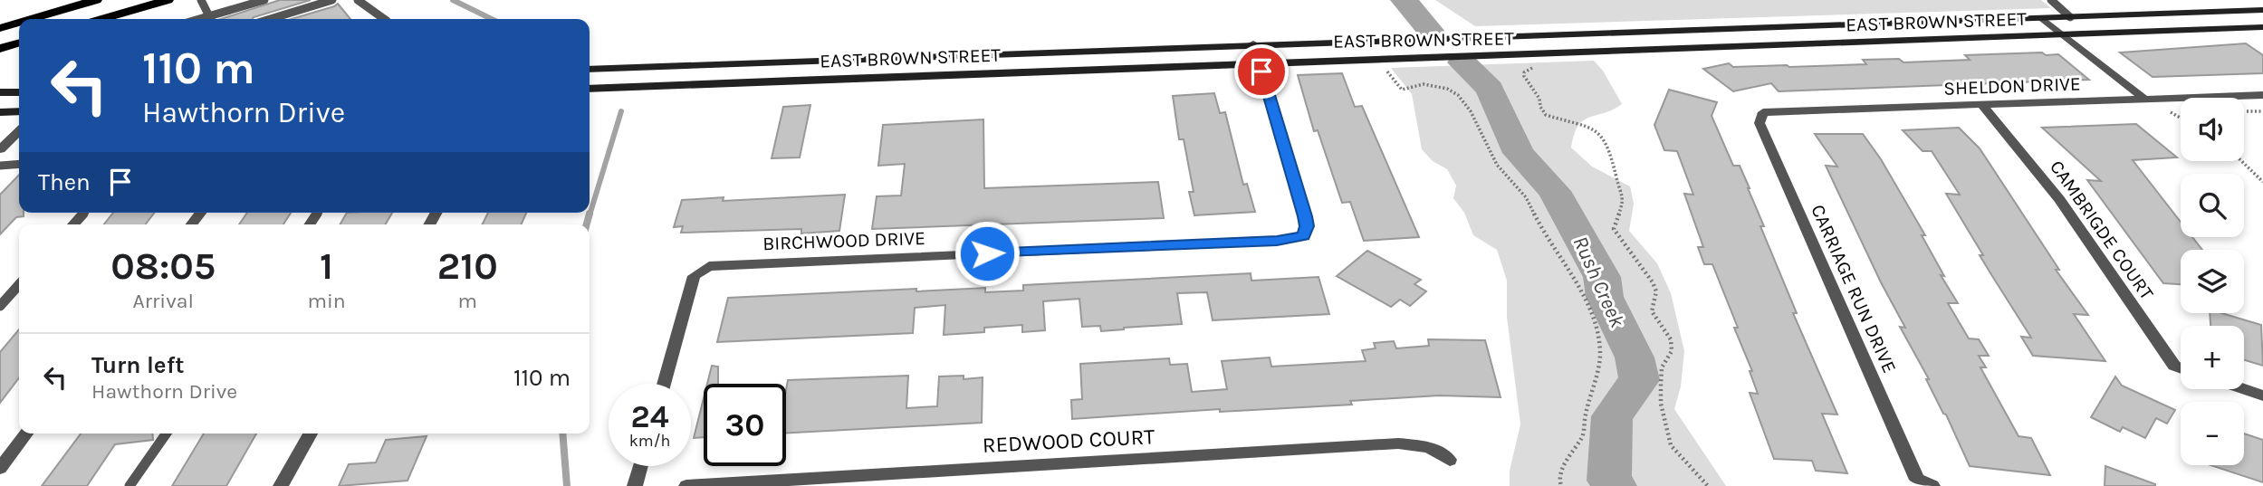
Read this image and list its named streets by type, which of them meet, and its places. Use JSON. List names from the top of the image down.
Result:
{
  "streets": {
    "main road": ["EAST BROWN STREET"],
    "street": [
      "SHELDON DRIVE",
      "CAMBRIGDE COURT",
      "BIRCHWOOD DRIVE",
      "CARRIAGE RUN DRIVE",
      "REDWOOD COURT"
    ]
  },
  "crossings": [
    ["EAST BROWN STREET", "BIRCHWOOD DRIVE"],
    ["SHELDON DRIVE", "CAMBRIGDE COURT"],
    ["SHELDON DRIVE", "CARRIAGE RUN DRIVE"]
  ],
  "water": ["Rush Creek"],
  "page": {
    "turn": ["110 m", "Hawthorn Drive"],
    "map_buttons": ["+", "−"],
    "then": "Then",
    "eta": [
      "08:05",
      "Arrival",
      "1",
      "min",
      "210",
      "m"
    ],
    "list": [
      {
        "name": "Turn left",
        "note": "Hawthorn Drive",
        "value": "110 m"
      }
    ],
    "speed": "24 km/h",
    "limit": "30"
  }
}
